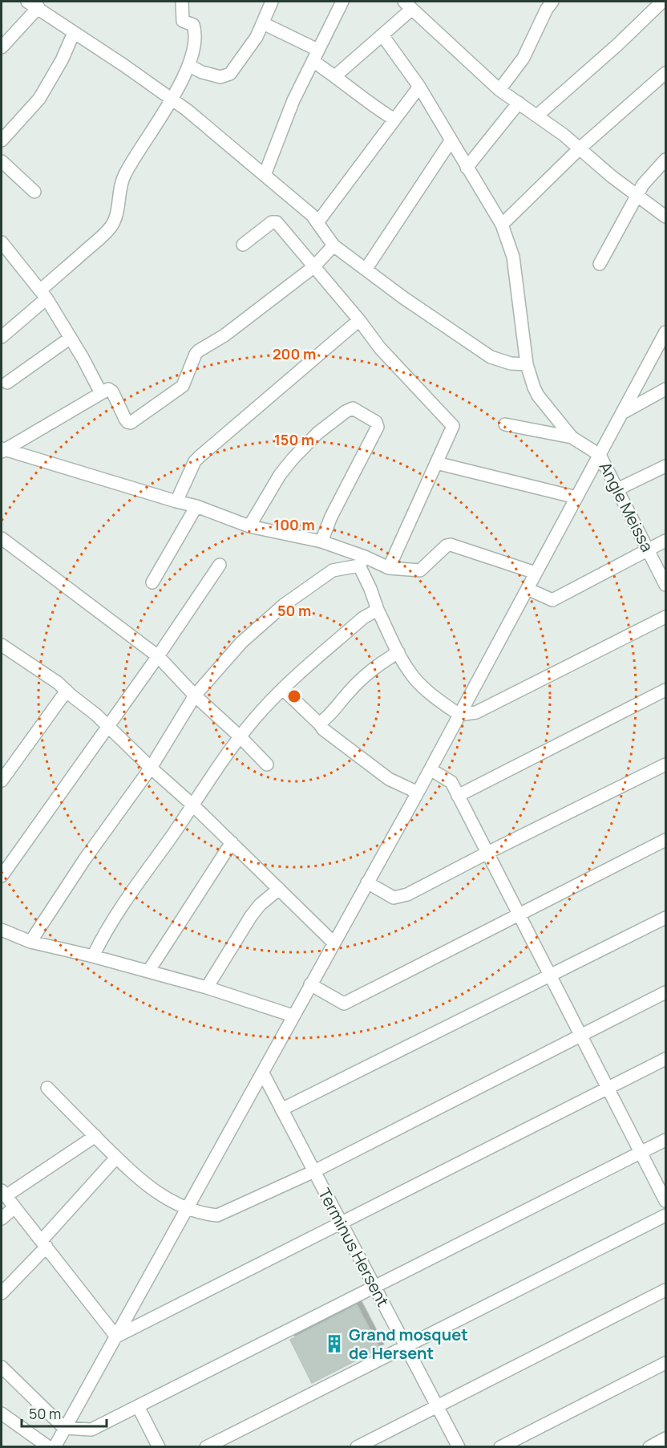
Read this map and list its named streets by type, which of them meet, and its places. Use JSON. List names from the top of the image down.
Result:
{
  "streets": {
    "street": ["Angle Meissa", "Terminus Hersent"]
  },
  "places": {
    "building": ["Grand mosquet de Hersent"]
  },
  "scale_bar": "50 m",
  "rings": [
    "200 m",
    "150 m",
    "100 m",
    "50 m"
  ]
}
